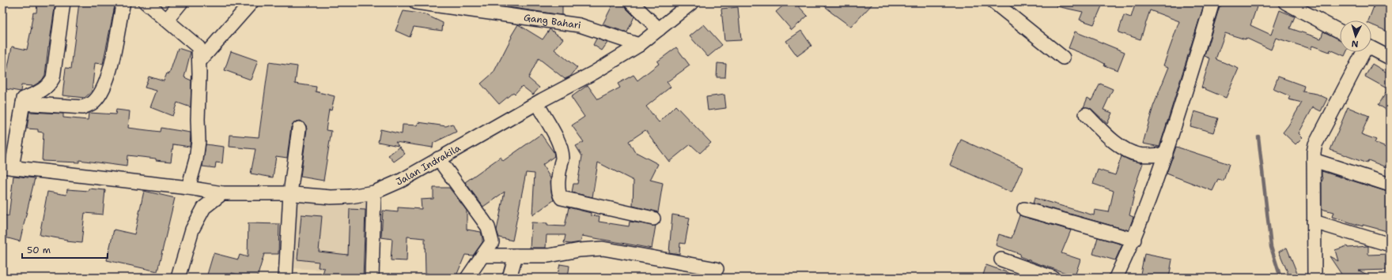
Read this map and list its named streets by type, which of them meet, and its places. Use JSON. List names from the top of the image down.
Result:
{
  "streets": {
    "street": ["Gang Bahari", "Jalan Indrakila"]
  },
  "crossings": [
    ["Gang Bahari", "Jalan Indrakila"]
  ],
  "scale_bar": "50 m",
  "north": "bottom"
}
